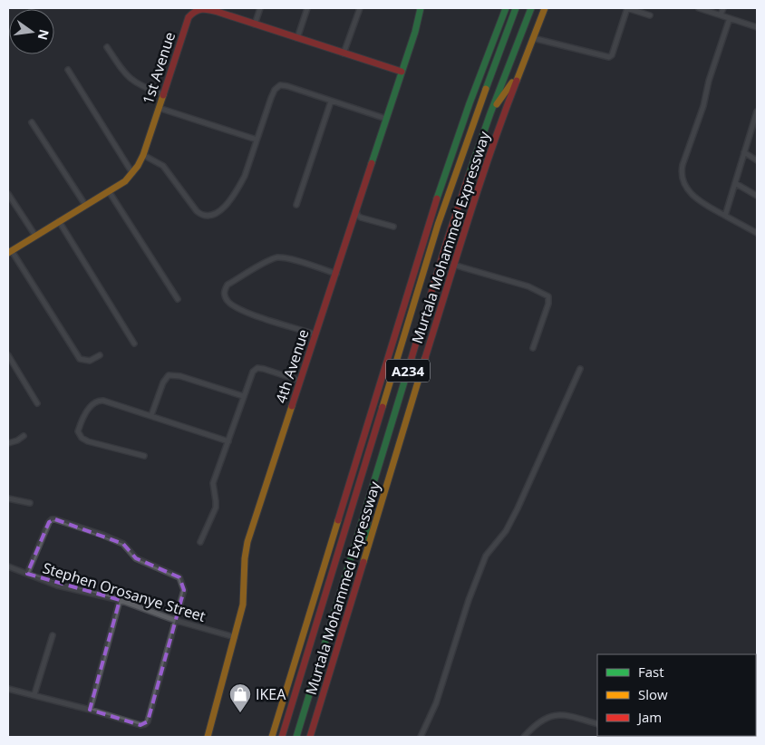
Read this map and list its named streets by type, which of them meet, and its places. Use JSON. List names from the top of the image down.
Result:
{
  "streets": {
    "main road": [
      "1st Avenue",
      "Murtala Mohammed Expressway",
      "4th Avenue",
      "A234"
    ],
    "street": ["Stephen Orosanye Street"]
  },
  "crossings": [
    ["1st Avenue", "4th Avenue"],
    ["4th Avenue", "Stephen Orosanye Street"]
  ],
  "places": {
    "shop": ["IKEA"]
  },
  "legend": ["Fast", "Slow", "Jam"],
  "north": "right"
}
